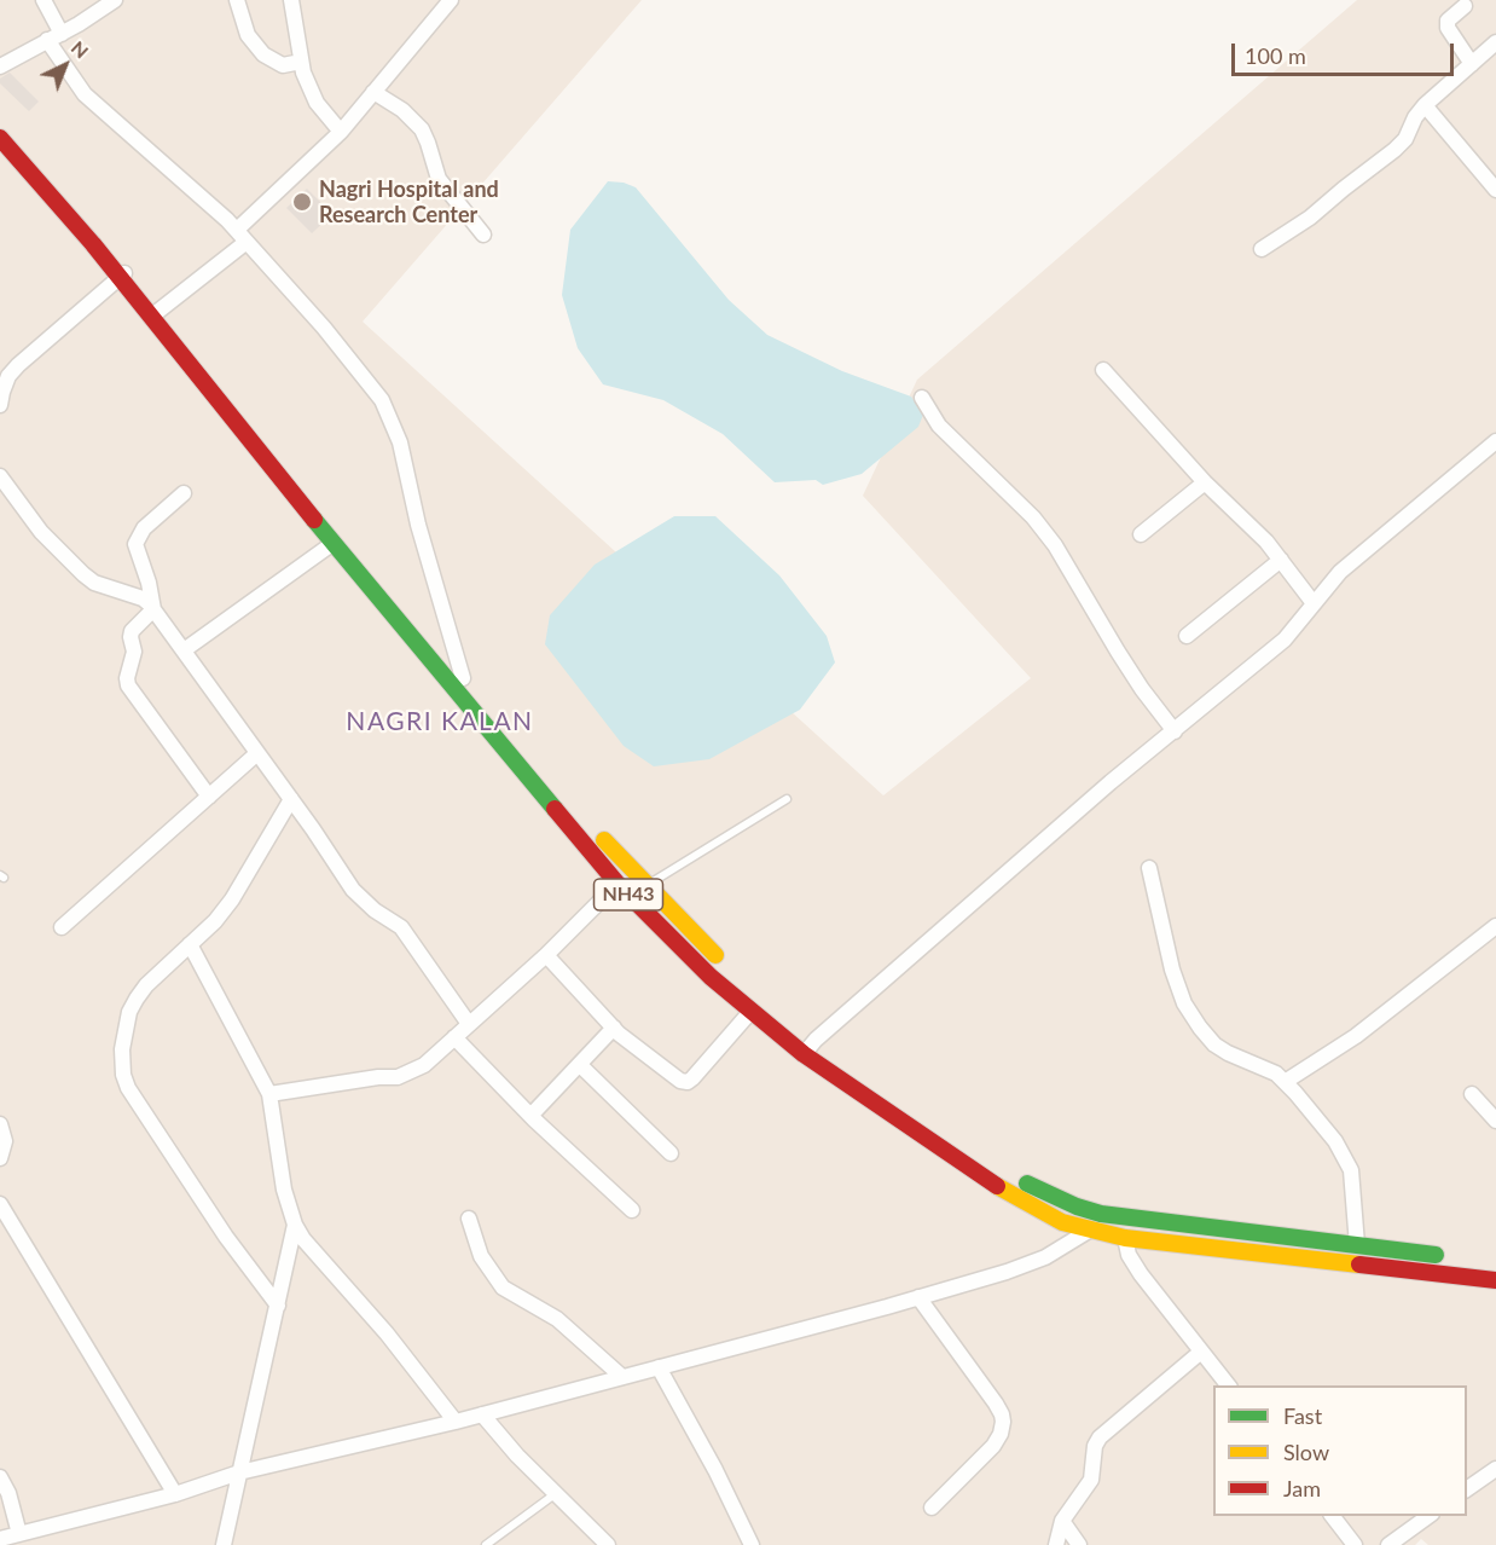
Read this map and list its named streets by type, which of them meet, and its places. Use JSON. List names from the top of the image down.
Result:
{
  "streets": {
    "highway": ["NH43"]
  },
  "districts": ["NAGRI KALAN"],
  "places": ["Nagri Hospital and Research Center"],
  "legend": ["Fast", "Slow", "Jam"],
  "scale_bar": "100 m",
  "north": "top right"
}
